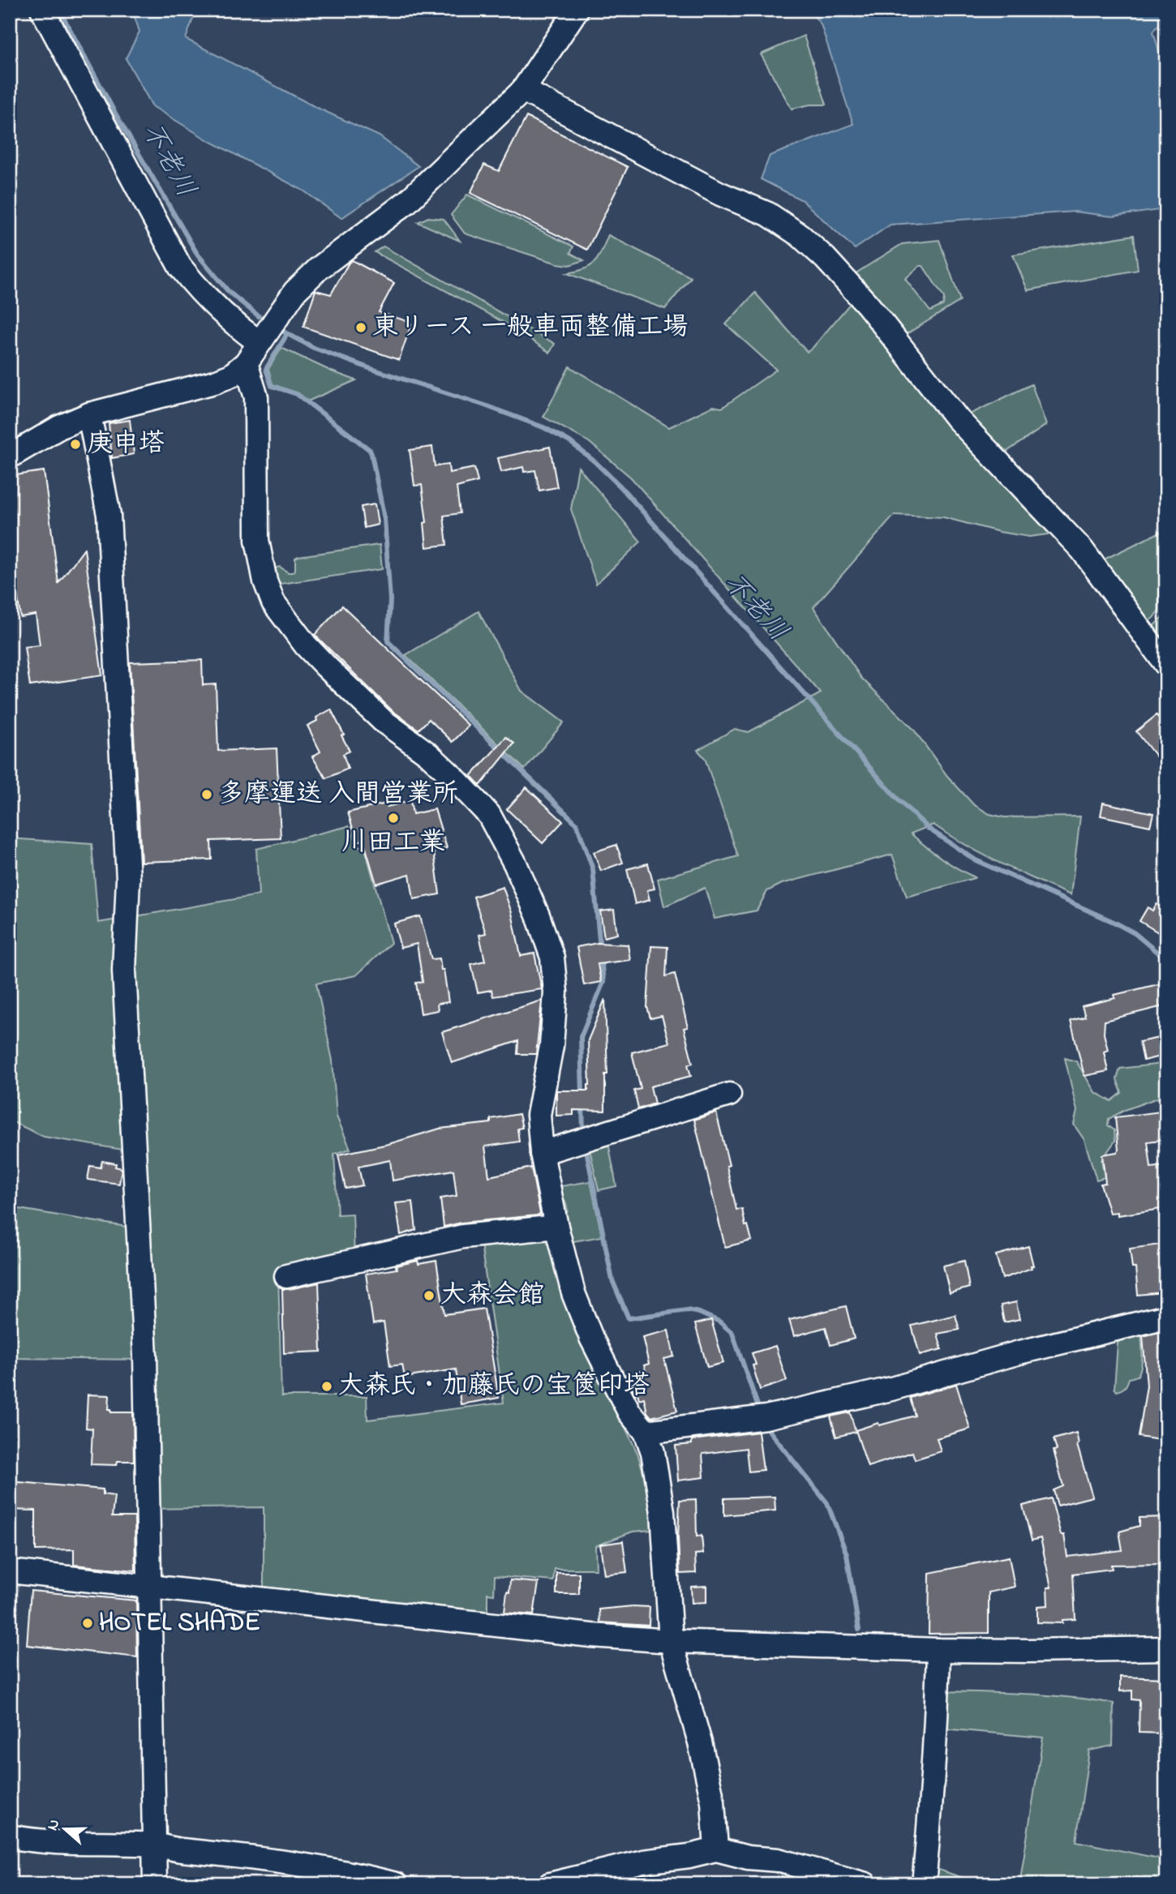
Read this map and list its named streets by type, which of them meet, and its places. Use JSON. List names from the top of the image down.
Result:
{
  "water": ["不老川"],
  "places": [
    "東リース 一般車両整備工場",
    "庚申塔",
    "多摩運送 入間営業所",
    "川田工業",
    "大森会館",
    "大森氏・加藤氏の宝篋印塔",
    "HOTEL SHADE"
  ],
  "north": "left"
}
